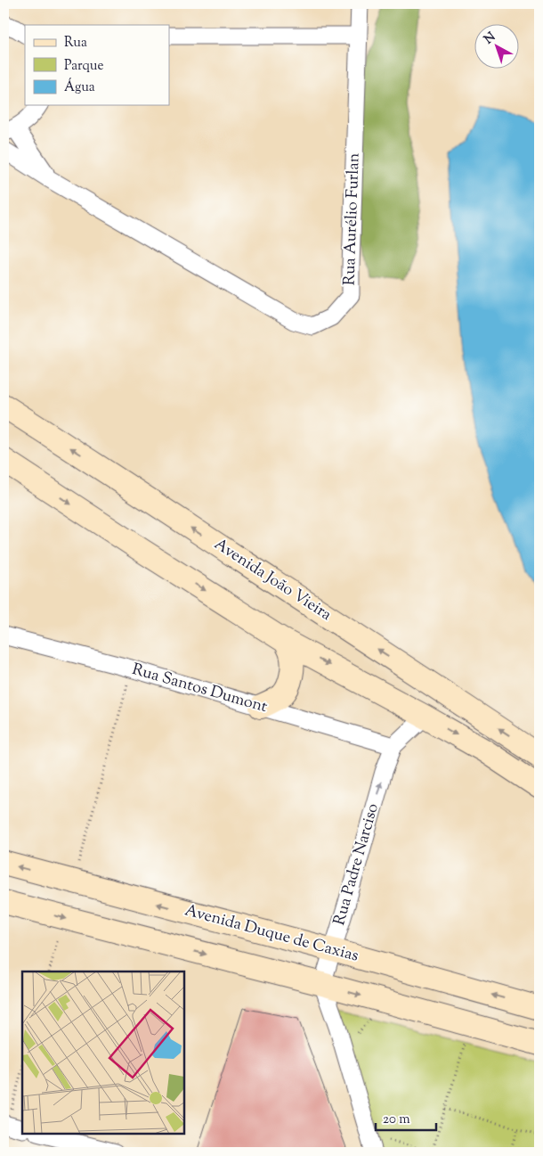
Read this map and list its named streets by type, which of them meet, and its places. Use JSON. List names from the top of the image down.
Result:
{
  "streets": {
    "main road": ["Avenida João Vieira", "Avenida Duque de Caxias"],
    "street": ["Rua Aurélio Furlan", "Rua Santos Dumont", "Rua Padre Narciso"]
  },
  "crossings": [
    ["Rua Santos Dumont", "Rua Padre Narciso"],
    ["Rua Padre Narciso", "Avenida Duque de Caxias"]
  ],
  "one_way": ["Rua Padre Narciso"],
  "legend": ["Rua", "Parque", "Água"],
  "scale_bar": "20 m",
  "north": "top left"
}
